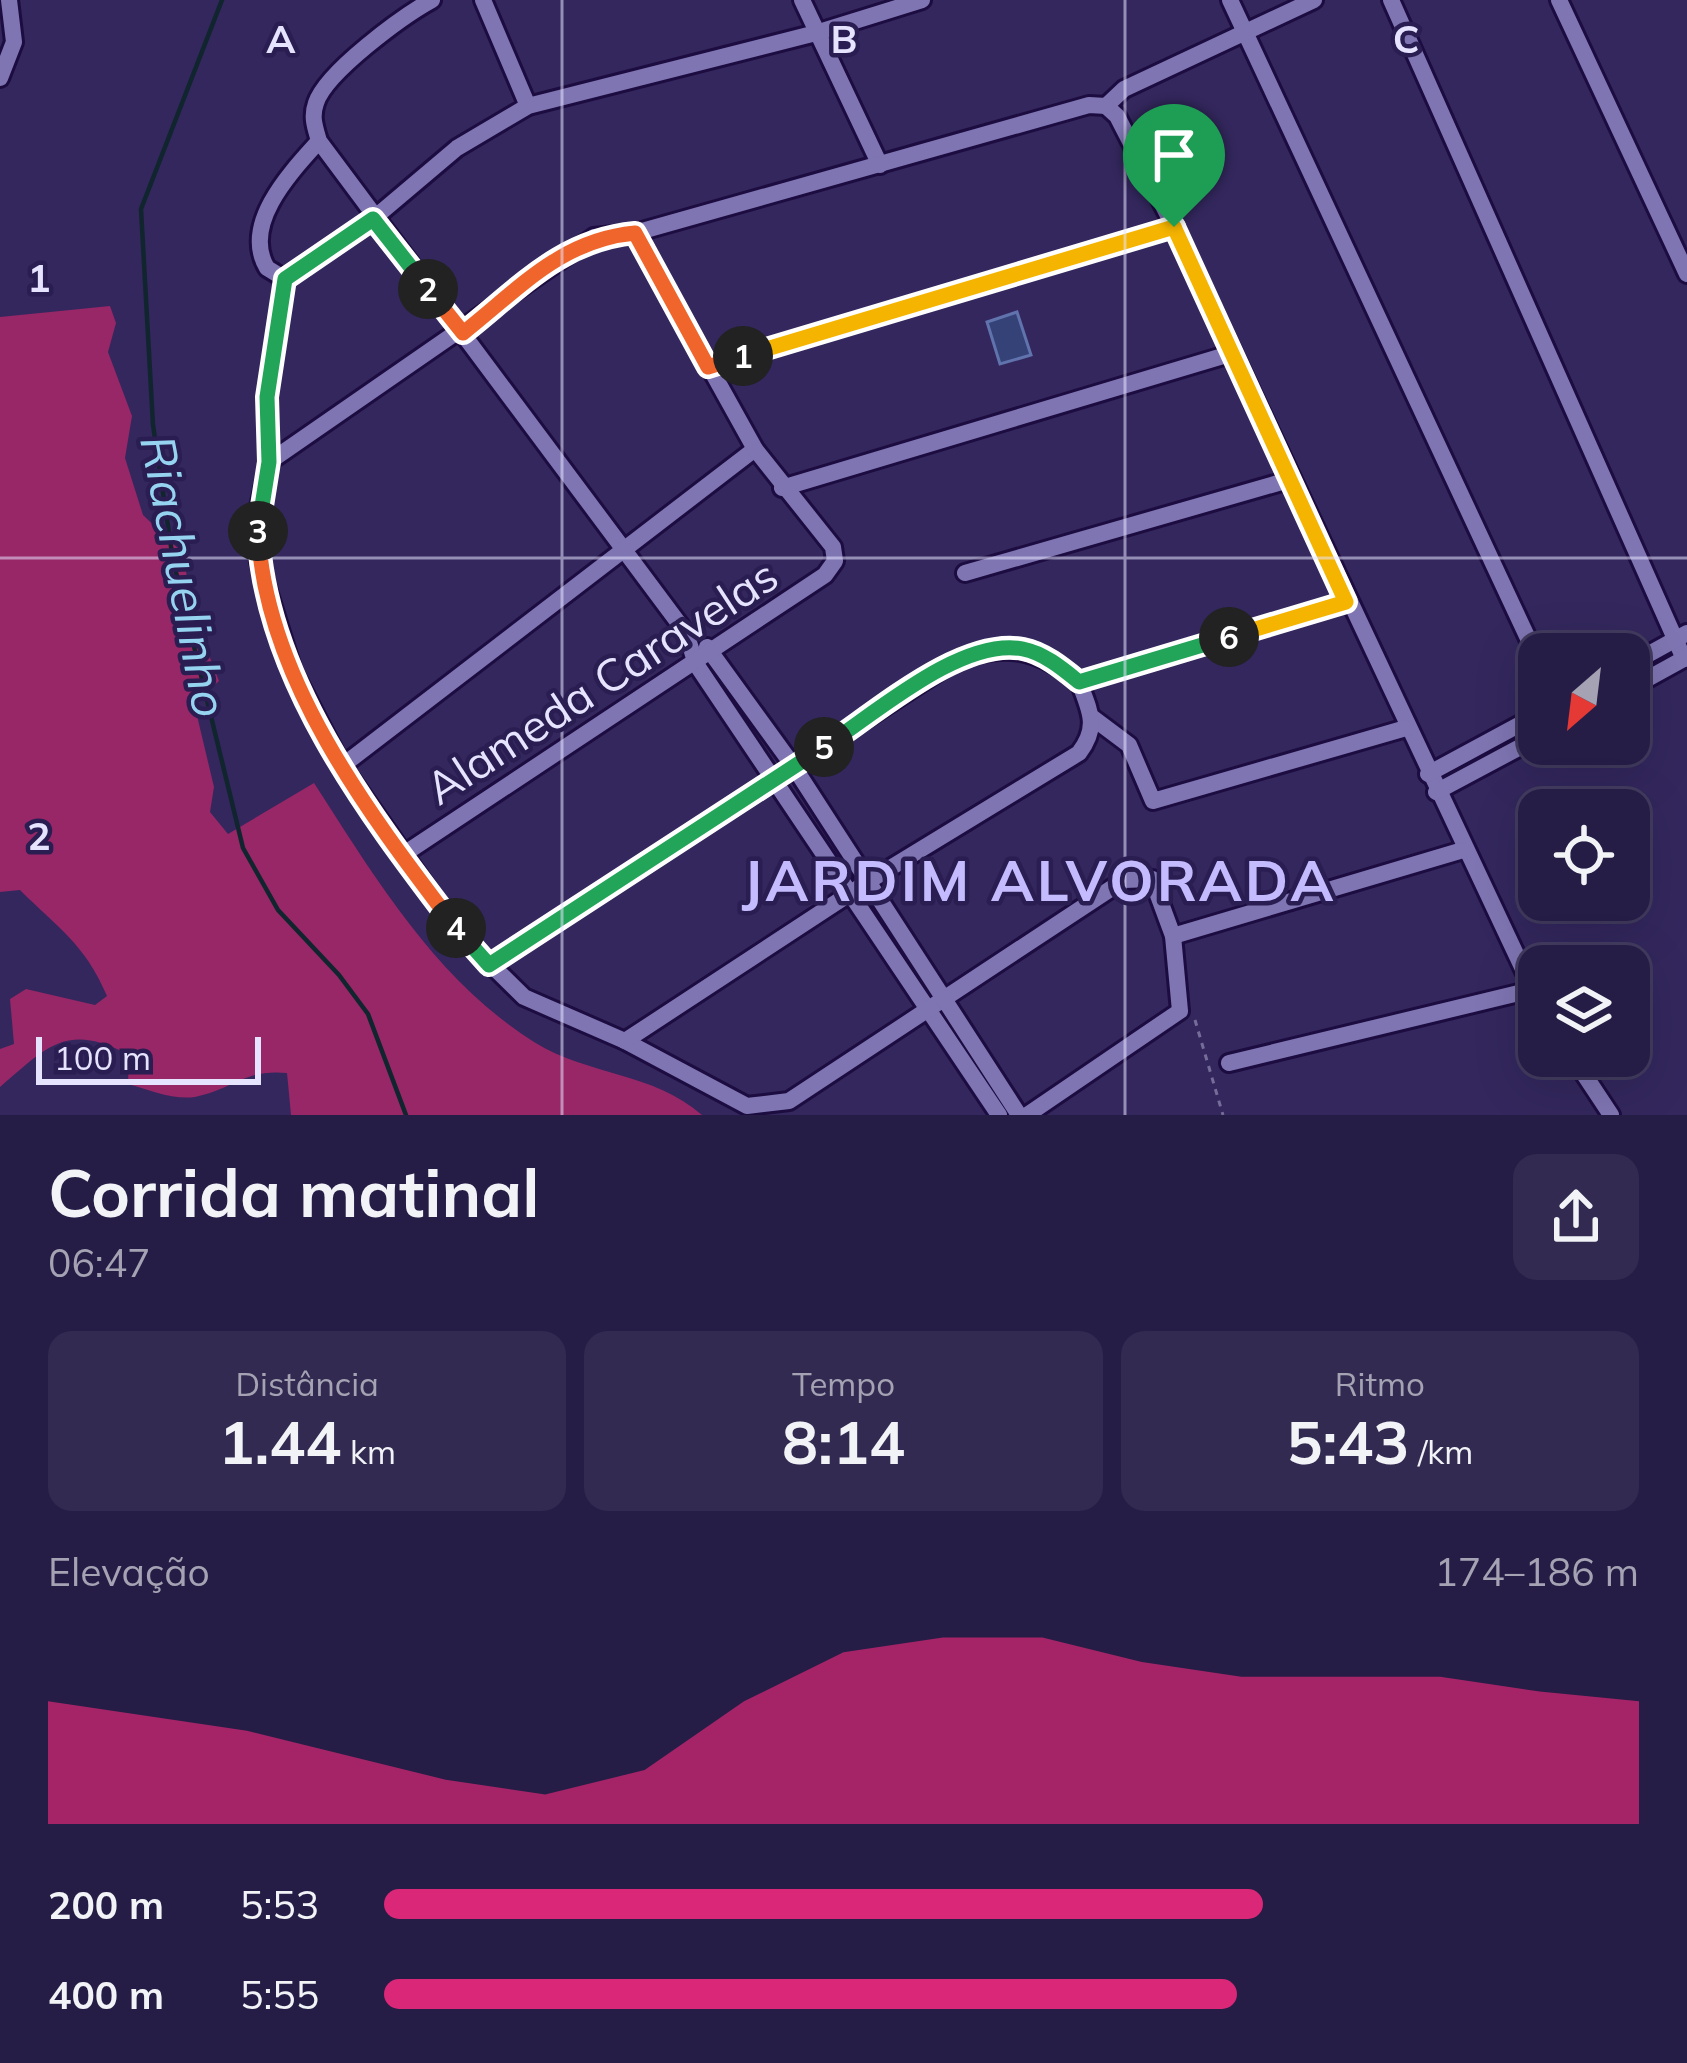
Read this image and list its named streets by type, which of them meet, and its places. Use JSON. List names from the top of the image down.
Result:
{
  "streets": {
    "street": ["Alameda Caravelas"]
  },
  "districts": ["JARDIM ALVORADA"],
  "water": ["Riachuelinho"],
  "scale_bar": "100 m",
  "north": "bottom left",
  "page": {
    "pins": [
      "2",
      "1",
      "3",
      "6",
      "5",
      "4"
    ],
    "scale": "100 m",
    "heading": ["Corrida matinal", "06:47"],
    "stats": [
      ["Distância", "1.44 km"],
      ["Tempo", "8:14"],
      ["Ritmo", "5:43 /km"]
    ],
    "chart": ["Elevação", "174–186 m"],
    "list": [
      {
        "name": "200 m",
        "note": "5:53"
      },
      {
        "name": "400 m",
        "note": "5:55"
      }
    ]
  },
  "grid": {
    "columns": ["A", "B", "C"],
    "rows": ["1", "2"]
  }
}
